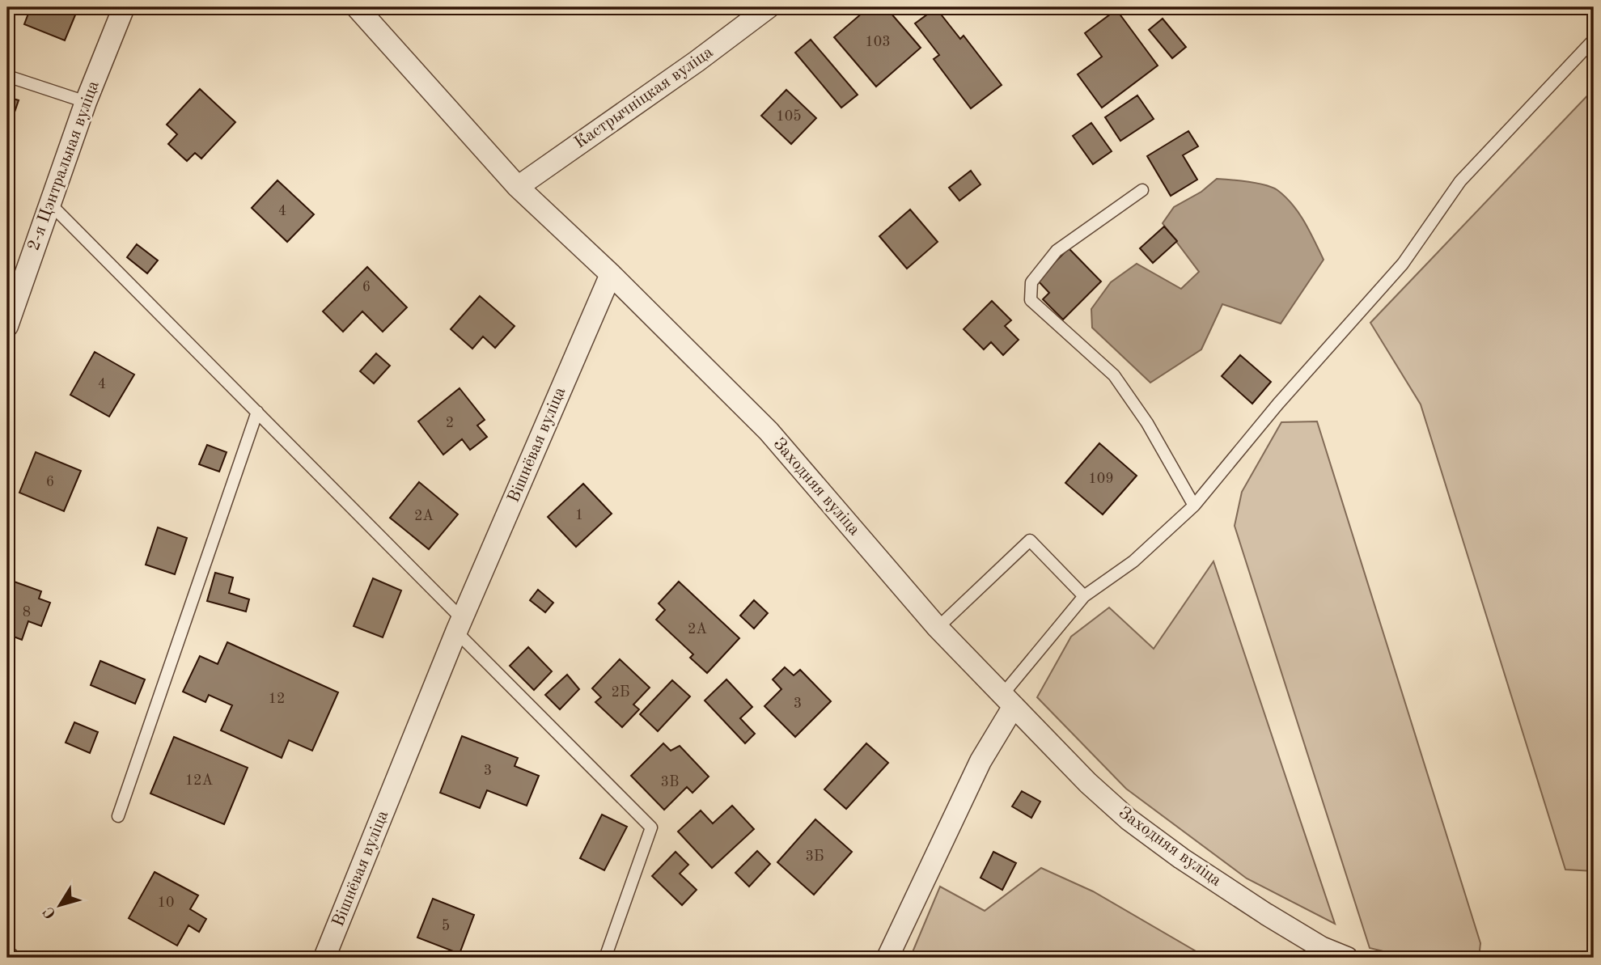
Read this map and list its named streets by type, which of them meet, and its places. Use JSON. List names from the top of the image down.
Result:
{
  "streets": {
    "street": [
      "Кастрычніцкая вуліца",
      "2-я Цэнтральная вуліца",
      "Вішнёвая вуліца",
      "Заходняя вуліца"
    ]
  },
  "crossings": [
    ["Вішнёвая вуліца", "Заходняя вуліца"]
  ],
  "house_numbers": [
    "103",
    "105",
    "4",
    "6",
    "4",
    "2",
    "109",
    "6",
    "1",
    "2А",
    "8",
    "2А",
    "2Б",
    "12",
    "3",
    "3",
    "12А",
    "3В",
    "3Б",
    "10",
    "5"
  ],
  "north": "bottom left"
}
